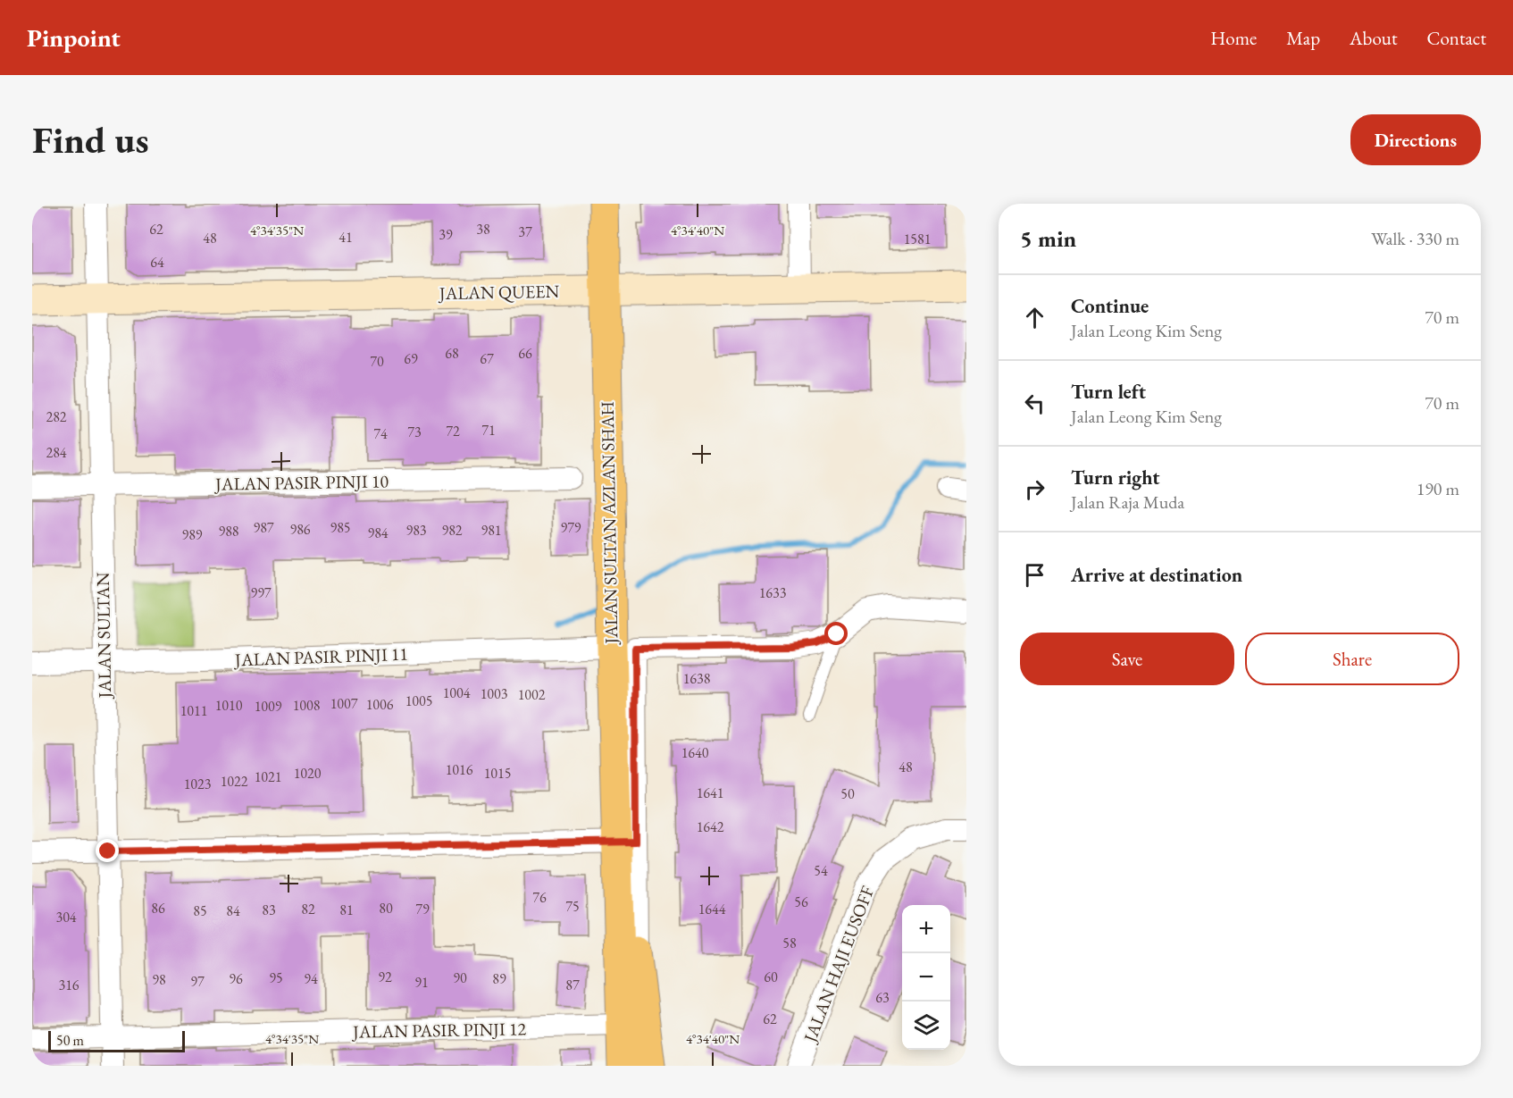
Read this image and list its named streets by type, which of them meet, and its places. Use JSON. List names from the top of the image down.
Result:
{
  "streets": {
    "main road": ["JALAN QUEEN", "JALAN SULTAN AZLAN SHAH"],
    "street": [
      "JALAN PASIR PINJI 10",
      "JALAN SULTAN",
      "JALAN PASIR PINJI 11",
      "JALAN HAJI EUSOFF",
      "JALAN PASIR PINJI 12"
    ]
  },
  "crossings": [
    ["JALAN QUEEN", "JALAN SULTAN AZLAN SHAH"],
    ["JALAN QUEEN", "JALAN SULTAN"],
    ["JALAN PASIR PINJI 10", "JALAN SULTAN"],
    ["JALAN SULTAN AZLAN SHAH", "JALAN PASIR PINJI 11"],
    ["JALAN SULTAN AZLAN SHAH", "JALAN PASIR PINJI 12"],
    ["JALAN SULTAN", "JALAN PASIR PINJI 11"],
    ["JALAN SULTAN", "JALAN PASIR PINJI 12"]
  ],
  "house_numbers": [
    "62",
    "38",
    "37",
    "39",
    "41",
    "48",
    "1581",
    "64",
    "68",
    "66",
    "69",
    "67",
    "70",
    "282",
    "71",
    "72",
    "73",
    "74",
    "284",
    "987",
    "985",
    "979",
    "986",
    "983",
    "982",
    "981",
    "988",
    "984",
    "989",
    "997",
    "1633",
    "1638",
    "1004",
    "1003",
    "1002",
    "1005",
    "1007",
    "1006",
    "1010",
    "1008",
    "1009",
    "1011",
    "1640",
    "48",
    "1016",
    "1020",
    "1015",
    "1021",
    "1022",
    "1023",
    "1641",
    "50",
    "1642",
    "54",
    "76",
    "56",
    "75",
    "86",
    "80",
    "82",
    "79",
    "1644",
    "83",
    "81",
    "85",
    "84",
    "304",
    "58",
    "92",
    "60",
    "95",
    "90",
    "96",
    "94",
    "89",
    "98",
    "97",
    "91",
    "316",
    "87",
    "63",
    "62"
  ],
  "scale_bar": "50 m",
  "page": {
    "header": "Pinpoint",
    "nav": [
      "Home",
      "Map",
      "About",
      "Contact"
    ],
    "buttons": [
      "Directions",
      ["Save", "Share"]
    ],
    "title": "Find us",
    "heading": ["5 min", "Walk · 330 m"],
    "list": [
      ["Continue", "Jalan Leong Kim Seng", "70 m"],
      ["Turn left", "Jalan Leong Kim Seng", "70 m"],
      ["Turn right", "Jalan Raja Muda", "190 m"],
      "Arrive at destination"
    ],
    "map_buttons": ["+", "−"],
    "scale": "50 m"
  },
  "coordinates": ["4°34'35\"N", "4°34'40\"N"]
}
